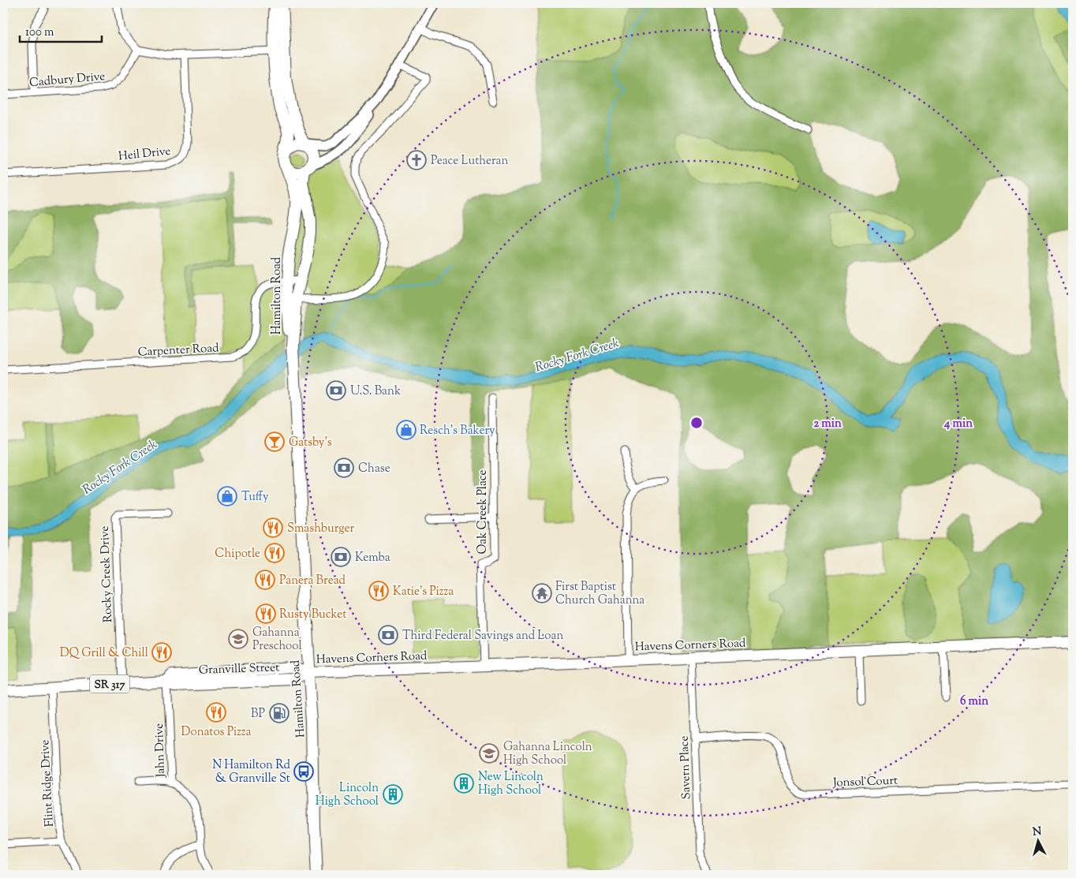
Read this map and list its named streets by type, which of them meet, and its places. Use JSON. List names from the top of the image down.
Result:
{
  "streets": {
    "main road": [
      "Hamilton Road",
      "Havens Corners Road",
      "Granville Street",
      "SR 317"
    ],
    "street": [
      "Cadbury Drive",
      "Heil Drive",
      "Carpenter Road",
      "Oak Creek Place",
      "Rocky Creek Drive",
      "Jahn Drive",
      "Savern Place",
      "Jonsol Court",
      "Flint Ridge Drive"
    ]
  },
  "crossings": [
    ["Hamilton Road", "Carpenter Road"],
    ["Hamilton Road", "Havens Corners Road"],
    ["Hamilton Road", "Granville Street"],
    ["Oak Creek Place", "Havens Corners Road"],
    ["Rocky Creek Drive", "Granville Street"],
    ["Havens Corners Road", "Granville Street"],
    ["Havens Corners Road", "Savern Place"],
    ["Granville Street", "Jahn Drive"],
    ["Granville Street", "Flint Ridge Drive"],
    ["Savern Place", "Jonsol Court"]
  ],
  "water": ["Rocky Fork Creek"],
  "places": {
    "church": ["Peace Lutheran"],
    "bank": [
      "U.S. Bank",
      "Chase",
      "Kemba",
      "Third Federal Savings and Loan"
    ],
    "shop": ["Resch's Bakery", "Tuffy"],
    "bar": ["Gatsby's"],
    "restaurant": [
      "Smashburger",
      "Chipotle",
      "Panera Bread",
      "Katie's Pizza",
      "Rusty Bucket",
      "DQ Grill & Chill",
      "Donatos Pizza"
    ],
    "temple": ["First Baptist Church Gahanna"],
    "school or university": ["Gahanna Preschool", "Gahanna Lincoln High School"],
    "fuel station": ["BP"],
    "bus stop": ["N Hamilton Rd & Granville St"],
    "building": ["New Lincoln High School", "Lincoln High School"]
  },
  "scale_bar": "100 m",
  "north": "top",
  "rings": ["2 min", "4 min", "6 min"]
}
